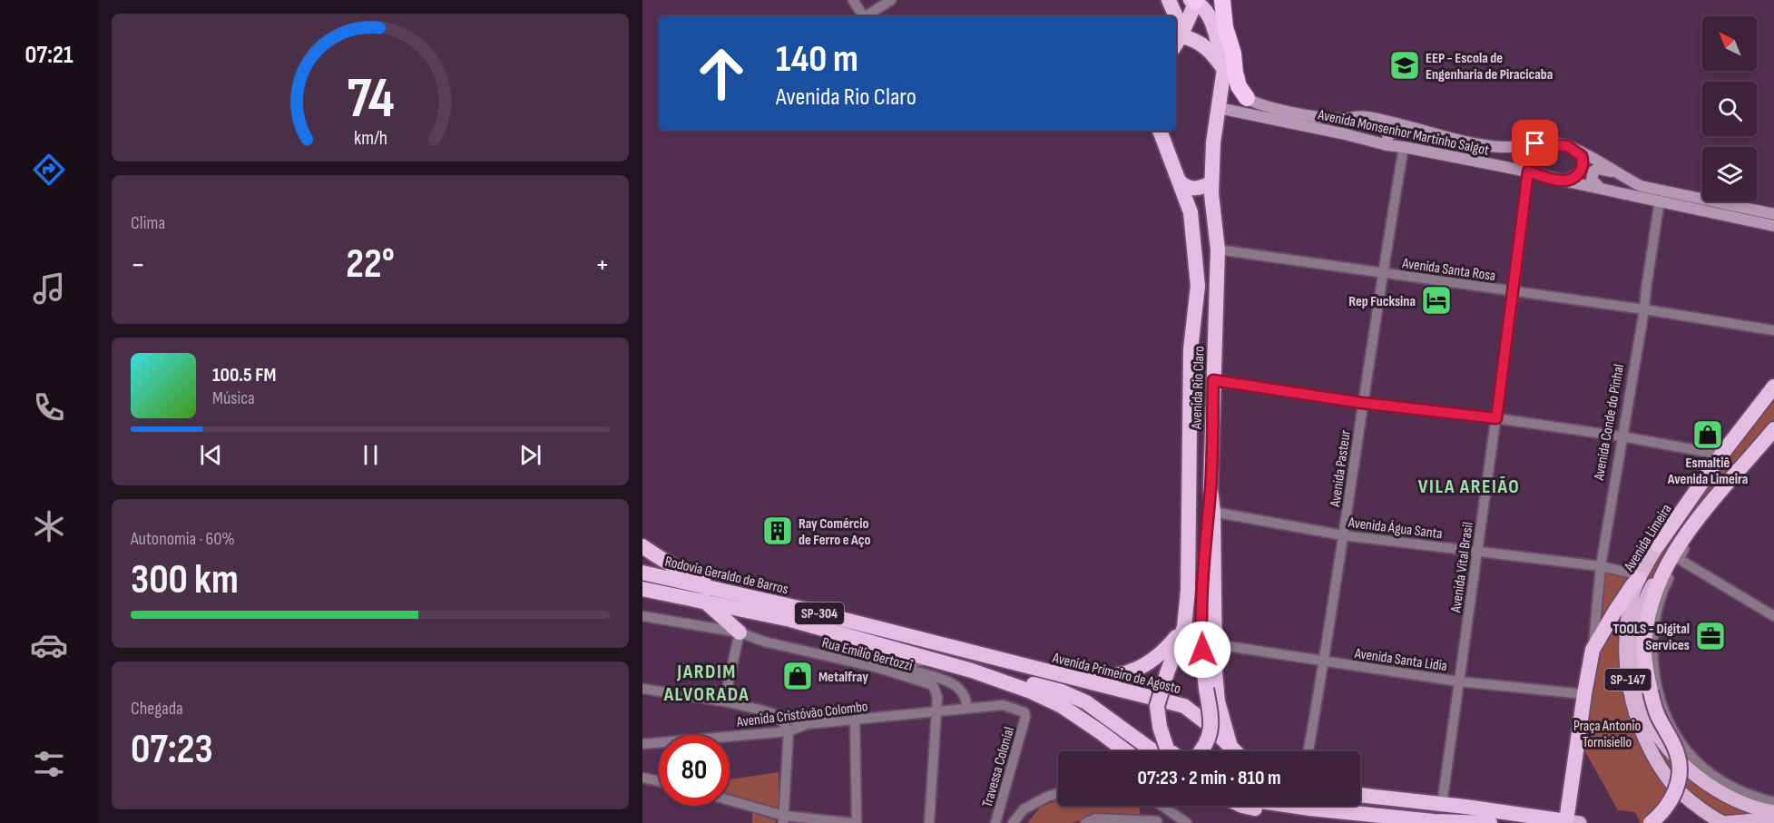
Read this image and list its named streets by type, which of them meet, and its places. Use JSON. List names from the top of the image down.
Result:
{
  "streets": {
    "highway": [
      "Avenida Rio Claro",
      "Avenida Conde do Pinhal",
      "Avenida Limeira",
      "Rodovia Geraldo de Barros",
      "SP-304",
      "Avenida Primeiro de Agosto",
      "SP-147"
    ],
    "main road": ["Avenida Monsenhor Martinho Salgot"],
    "street": [
      "Avenida Santa Rosa",
      "Avenida Pasteur",
      "Avenida Água Santa",
      "Avenida Vital Brasil",
      "Rua Emílio Bertozzi",
      "Avenida Santa Lidia",
      "Avenida Cristóvão Colombo",
      "Travessa Colonial"
    ]
  },
  "crossings": [
    ["Avenida Monsenhor Martinho Salgot", "Avenida Rio Claro"],
    ["Avenida Monsenhor Martinho Salgot", "Avenida Conde do Pinhal"],
    ["Avenida Monsenhor Martinho Salgot", "Avenida Pasteur"],
    ["Avenida Monsenhor Martinho Salgot", "Avenida Vital Brasil"],
    ["Avenida Santa Rosa", "Avenida Rio Claro"],
    ["Avenida Santa Rosa", "Avenida Conde do Pinhal"],
    ["Avenida Santa Rosa", "Avenida Pasteur"],
    ["Avenida Santa Rosa", "Avenida Vital Brasil"],
    ["Avenida Rio Claro", "Avenida Água Santa"],
    ["Avenida Rio Claro", "Avenida Santa Lidia"],
    ["Avenida Rio Claro", "Avenida Primeiro de Agosto"],
    ["Avenida Conde do Pinhal", "Avenida Água Santa"],
    ["Avenida Conde do Pinhal", "Avenida Limeira"],
    ["Avenida Conde do Pinhal", "Avenida Santa Lidia"],
    ["Avenida Pasteur", "Avenida Água Santa"],
    ["Avenida Pasteur", "Avenida Santa Lidia"],
    ["Avenida Água Santa", "Avenida Limeira"],
    ["Avenida Água Santa", "Avenida Vital Brasil"],
    ["Avenida Vital Brasil", "Avenida Santa Lidia"],
    ["Rodovia Geraldo de Barros", "Rua Emílio Bertozzi"],
    ["Rodovia Geraldo de Barros", "Avenida Primeiro de Agosto"],
    ["Rua Emílio Bertozzi", "Avenida Cristóvão Colombo"],
    ["Rua Emílio Bertozzi", "Travessa Colonial"],
    ["Avenida Cristóvão Colombo", "Travessa Colonial"]
  ],
  "districts": ["VILA AREIÃO", "JARDIM ALVORADA"],
  "parks": ["Praça Antonio Tornisiello"],
  "places": {
    "school or university": ["EEP - Escola de Engenharia de Piracicaba"],
    "hotel": ["Rep Fucksina"],
    "shop": ["Esmaltiê Avenida Limeira", "Metalfray"],
    "building": ["Ray Comércio de Ferro e Aço"],
    "office": ["TOOLS - Digital Services"]
  },
  "north": "top left",
  "page": {
    "tabs": "07:21",
    "turn": ["140 m", "Avenida Rio Claro"],
    "tile": [
      "Clima",
      ["Autonomia · 60%", "300 km"],
      ["Chegada", "07:23"]
    ],
    "heat": ["−", "22°", "+"],
    "song": ["100.5 FM", "Música"],
    "limit": "80",
    "trip": "07:23 · 2 min · 810 m",
    "gauge": ["74", "km/h"]
  }
}
